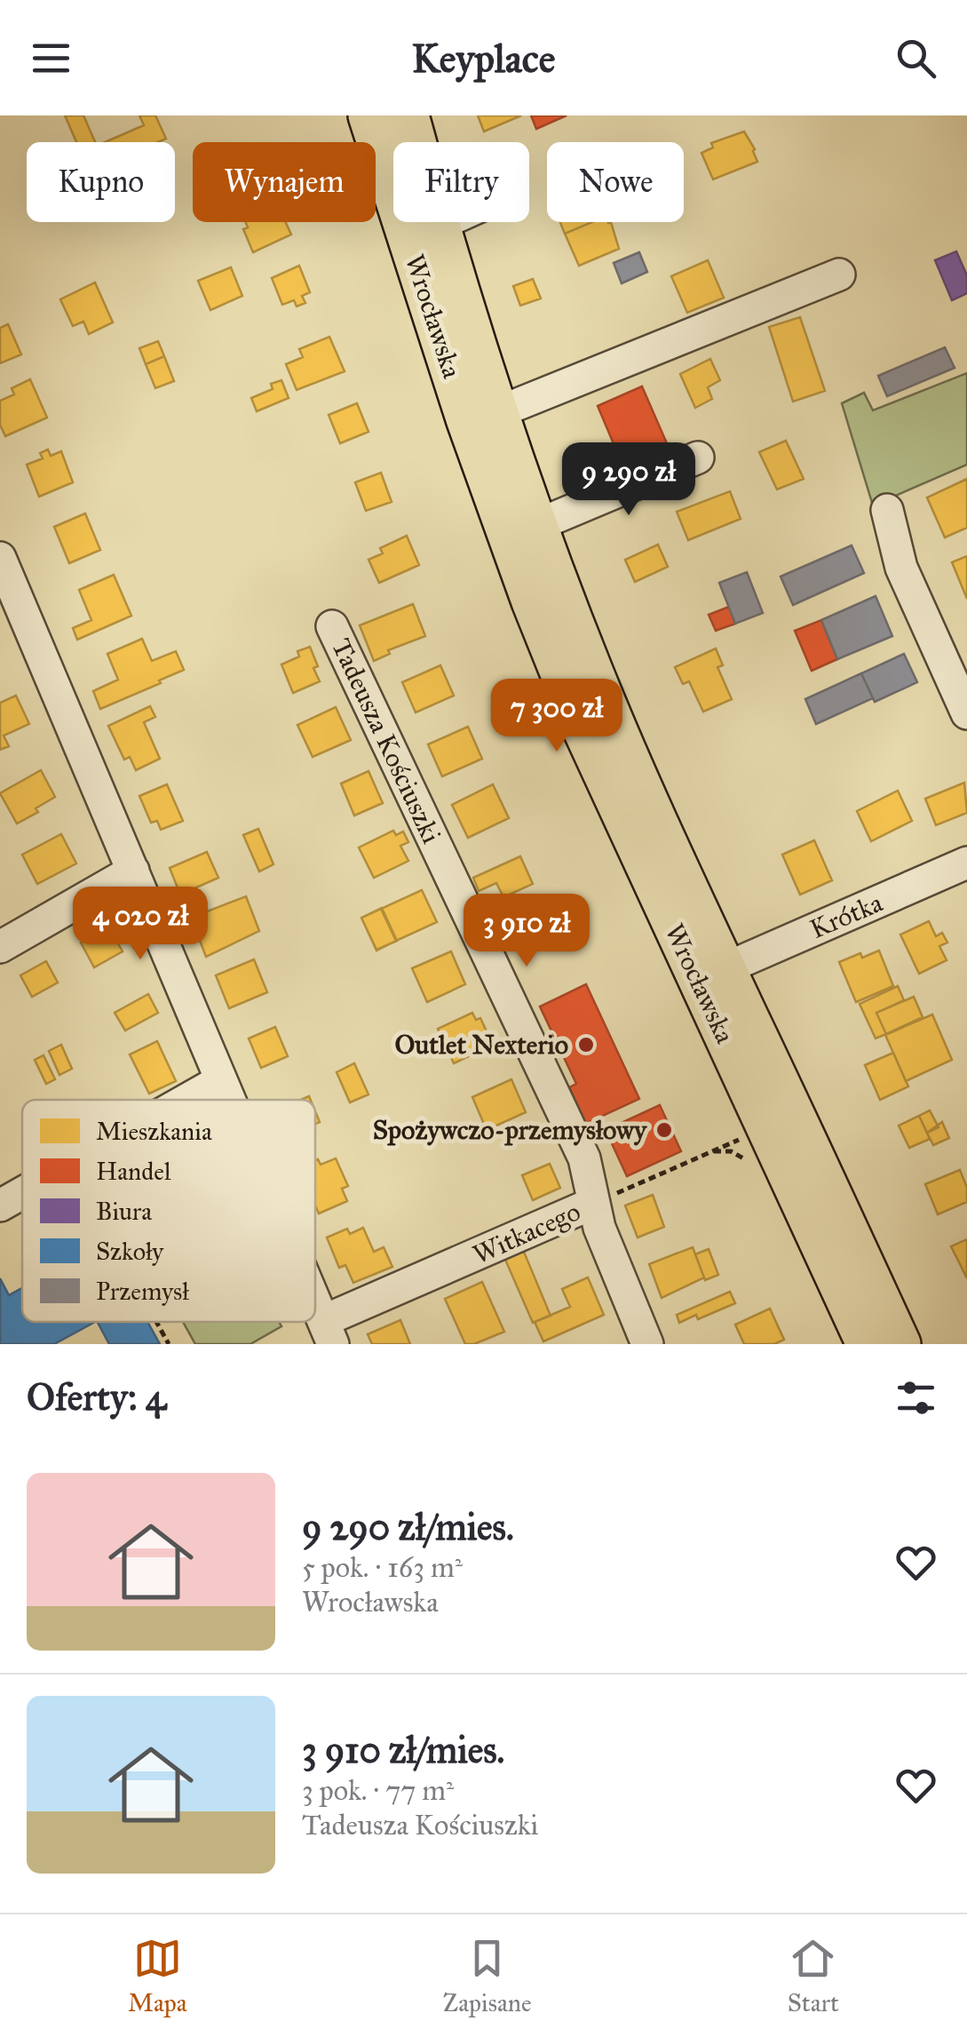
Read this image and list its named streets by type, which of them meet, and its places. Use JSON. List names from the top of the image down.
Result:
{
  "streets": {
    "main road": ["Wrocławska"],
    "street": ["Tadeusza Kościuszki", "Krótka", "Witkacego"]
  },
  "crossings": [
    ["Wrocławska", "Krótka"],
    ["Tadeusza Kościuszki", "Witkacego"]
  ],
  "places": ["Outlet Nexterio", "Spożywczo-przemysłowy"],
  "legend": [
    "Mieszkania",
    "Handel",
    "Biura",
    "Szkoły",
    "Przemysł"
  ],
  "page": {
    "header": "Keyplace",
    "chip": [
      "Kupno",
      "Wynajem",
      "Filtry",
      "Nowe"
    ],
    "price": [
      "9 290 zł",
      "7 300 zł",
      "4 020 zł",
      "3 910 zł"
    ],
    "heading": "Oferty: 4",
    "list": [
      {
        "name": "9 290 zł/mies.",
        "note": "5 pok. · 163 m² · Wrocławska"
      },
      {
        "name": "3 910 zł/mies.",
        "note": "3 pok. · 77 m² · Tadeusza Kościuszki"
      }
    ],
    "tabs": ["Mapa", "Zapisane", "Start"]
  }
}
